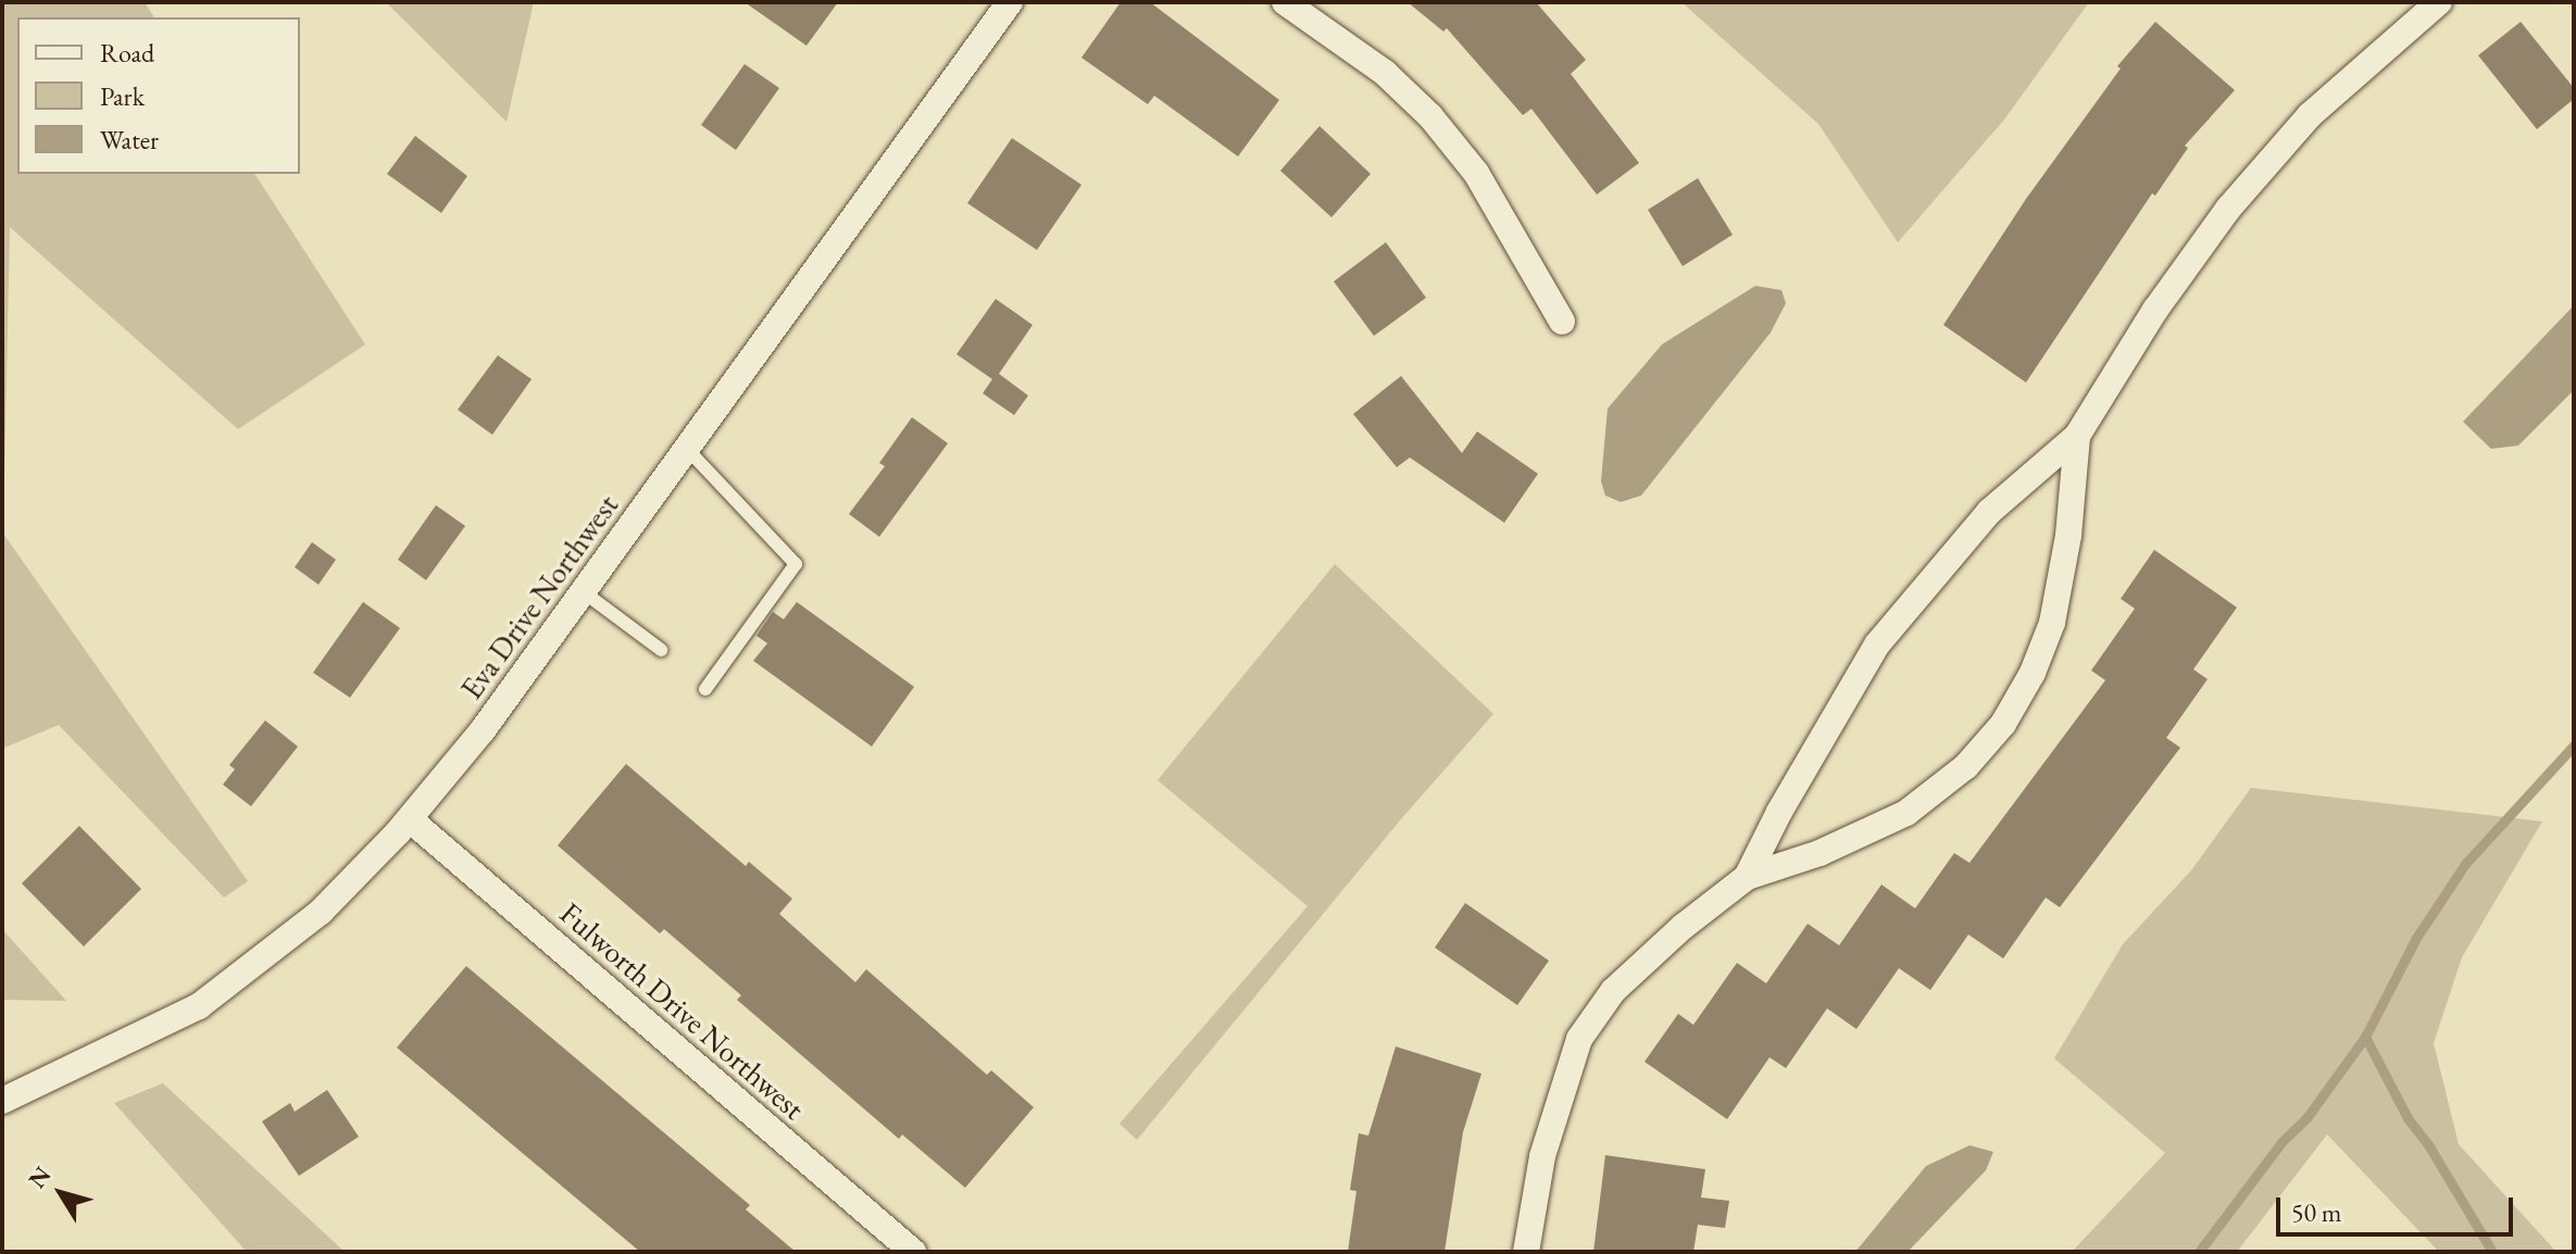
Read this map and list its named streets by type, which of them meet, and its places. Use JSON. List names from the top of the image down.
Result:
{
  "streets": {
    "street": ["Eva Drive Northwest", "Fulworth Drive Northwest"]
  },
  "crossings": [
    ["Eva Drive Northwest", "Fulworth Drive Northwest"]
  ],
  "legend": ["Road", "Park", "Water"],
  "scale_bar": "50 m",
  "north": "top left"
}
